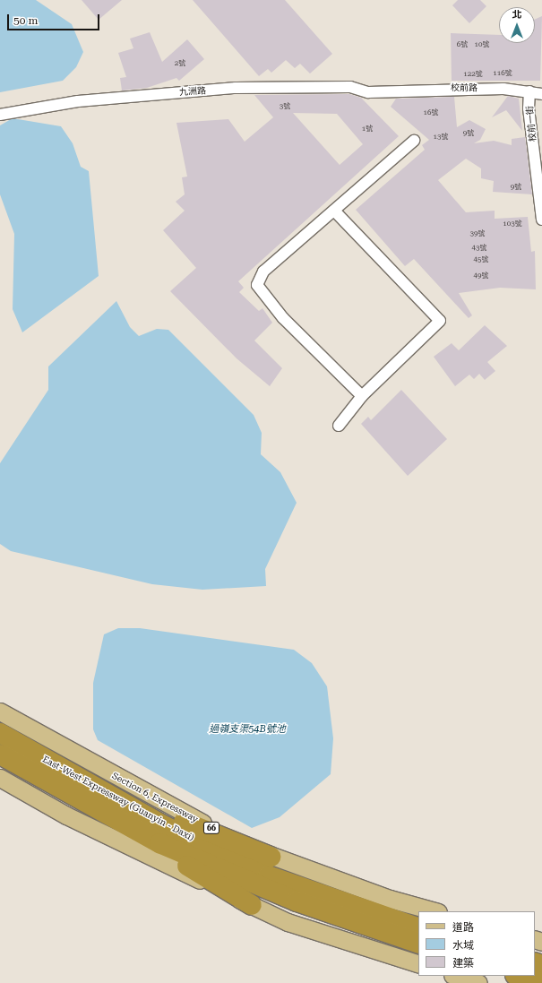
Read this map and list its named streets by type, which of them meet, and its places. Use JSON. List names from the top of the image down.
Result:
{
  "streets": {
    "highway": ["East-West Expressway (Guanyin - Daxi)", "66"],
    "main road": ["Section 6, Expressway"],
    "street": ["校前路", "九洲路", "校前一街"]
  },
  "crossings": [
    ["校前路", "九洲路"],
    ["校前路", "校前一街"]
  ],
  "water": ["過嶺支渠54B號池"],
  "house_numbers": [
    "6號",
    "10號",
    "2號",
    "116號",
    "122號",
    "3號",
    "16號",
    "1號",
    "9號",
    "13號",
    "9號",
    "103號",
    "39號",
    "43號",
    "45號",
    "49號"
  ],
  "legend": ["道路", "水域", "建築"],
  "scale_bar": "50 m",
  "north": "top"
}
